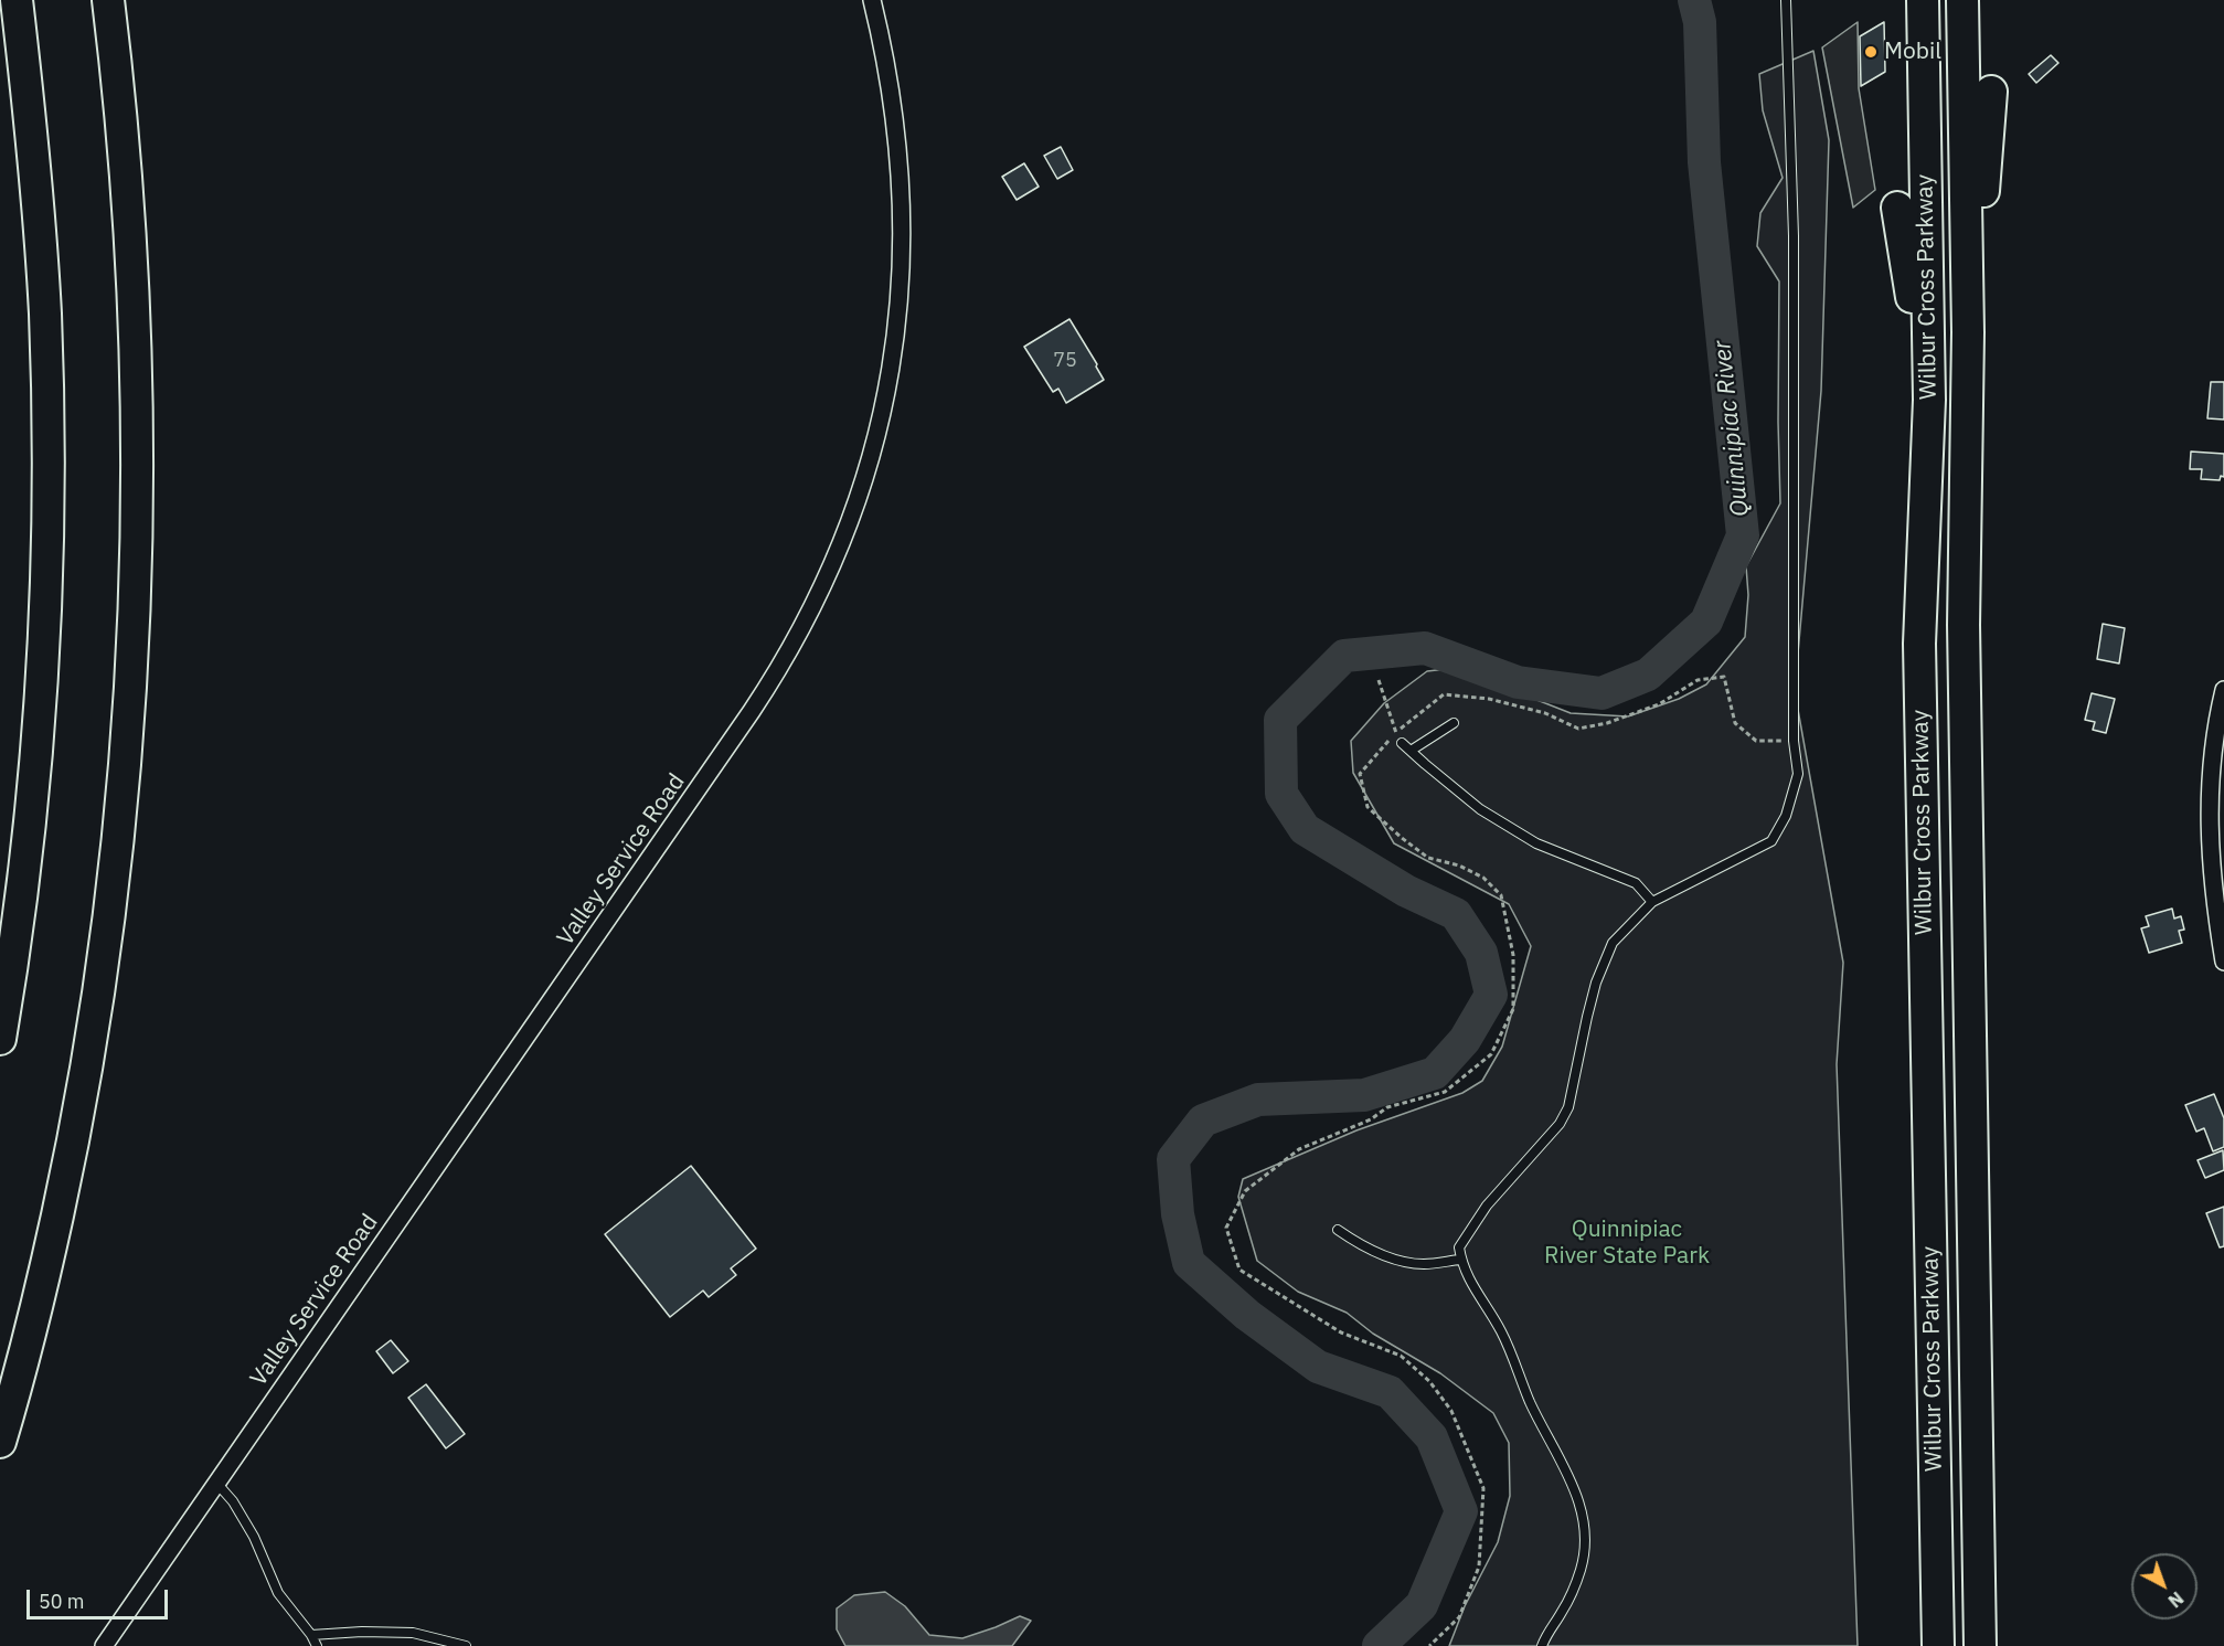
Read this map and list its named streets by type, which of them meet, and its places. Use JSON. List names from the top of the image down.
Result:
{
  "streets": {
    "highway": ["Wilbur Cross Parkway"],
    "street": ["Valley Service Road"]
  },
  "water": ["Quinnipiac River"],
  "parks": ["Quinnipiac River State Park"],
  "places": ["Mobil"],
  "house_numbers": ["75"],
  "scale_bar": "50 m",
  "north": "bottom right"
}
